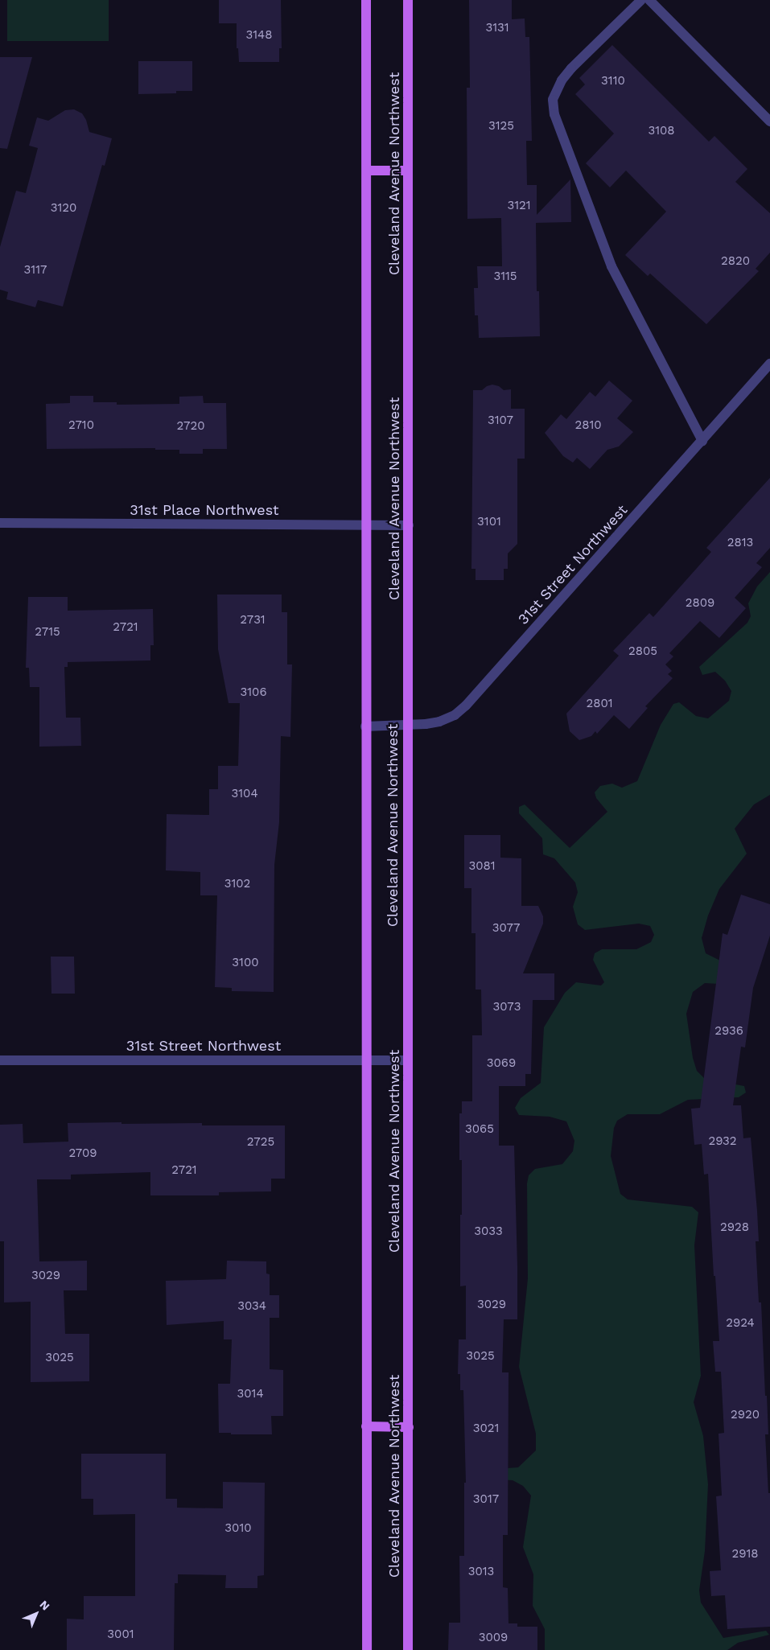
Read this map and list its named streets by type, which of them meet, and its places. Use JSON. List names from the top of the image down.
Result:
{
  "streets": {
    "main road": ["Cleveland Avenue Northwest"],
    "street": ["31st Place Northwest", "31st Street Northwest"]
  },
  "crossings": [
    ["Cleveland Avenue Northwest", "31st Place Northwest"],
    ["Cleveland Avenue Northwest", "31st Street Northwest"]
  ],
  "house_numbers": [
    "3131",
    "3148",
    "3110",
    "3125",
    "3108",
    "3121",
    "3120",
    "2820",
    "3117",
    "3115",
    "3107",
    "2710",
    "2810",
    "2720",
    "3101",
    "2813",
    "2809",
    "2731",
    "2721",
    "2715",
    "2805",
    "3106",
    "2801",
    "3104",
    "3081",
    "3102",
    "3077",
    "3100",
    "3073",
    "2936",
    "3069",
    "3065",
    "2932",
    "2725",
    "2709",
    "2721",
    "2928",
    "3033",
    "3029",
    "3029",
    "3034",
    "2924",
    "3025",
    "3025",
    "3014",
    "2920",
    "3021",
    "3017",
    "3010",
    "2918",
    "3013",
    "3001",
    "3009"
  ],
  "north": "top right"
}
